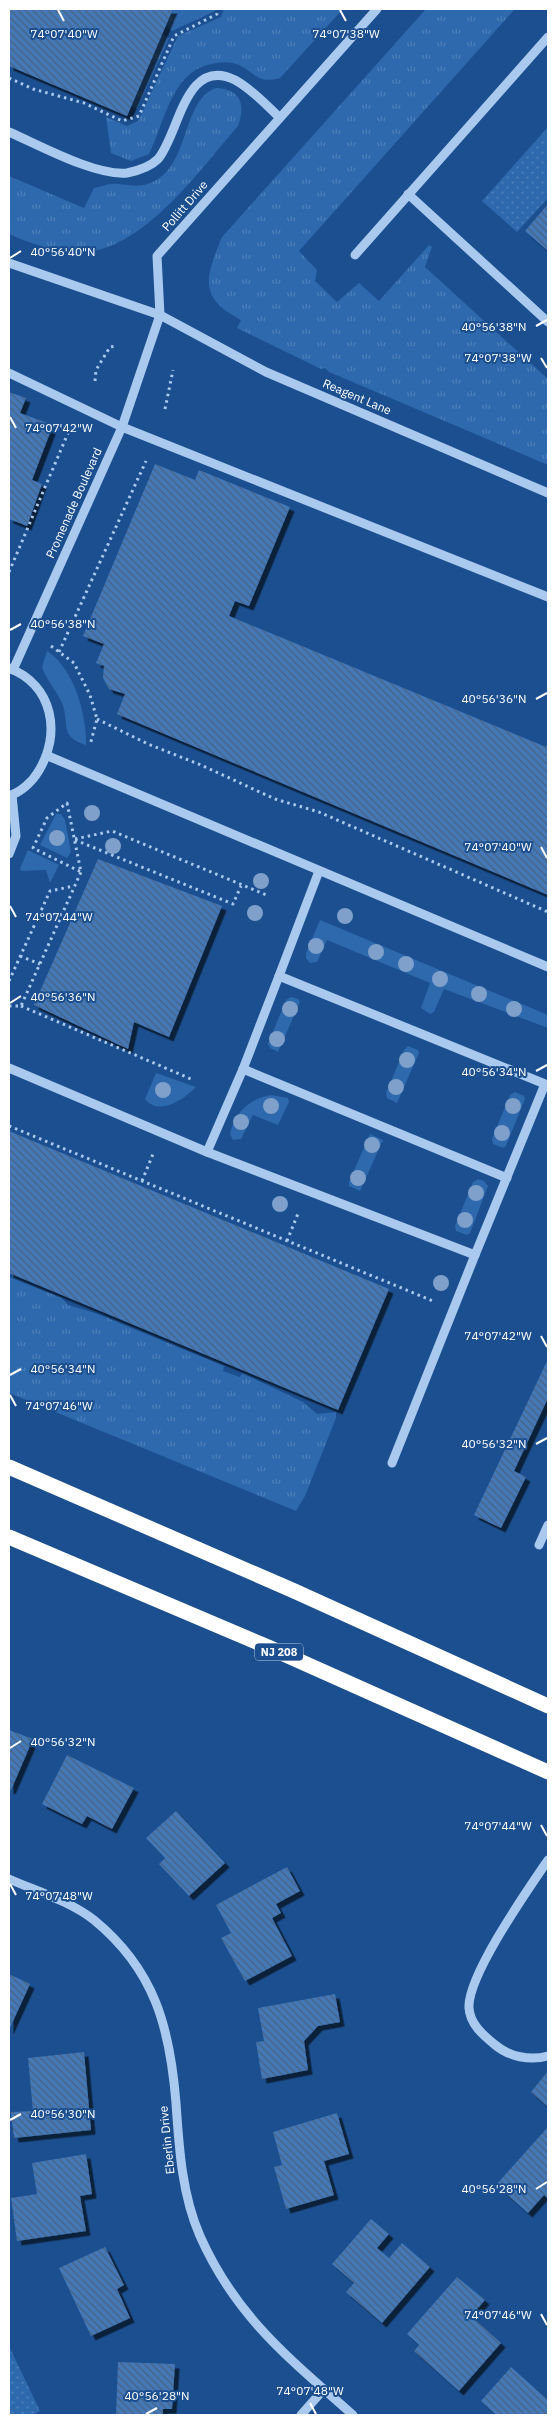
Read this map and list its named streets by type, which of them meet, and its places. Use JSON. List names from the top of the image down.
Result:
{
  "streets": {
    "highway": ["NJ 208"],
    "street": [
      "Pollitt Drive",
      "Reagent Lane",
      "Promenade Boulevard",
      "Eberlin Drive"
    ]
  },
  "crossings": [
    ["Pollitt Drive", "Reagent Lane"],
    ["Pollitt Drive", "Promenade Boulevard"],
    ["Reagent Lane", "Promenade Boulevard"]
  ],
  "coordinates": [
    "74°07'40\"W",
    "74°07'38\"W",
    "40°56'40\"N",
    "40°56'38\"N",
    "74°07'42\"W",
    "40°56'36\"N",
    "74°07'44\"W",
    "40°56'34\"N",
    "74°07'46\"W",
    "40°56'32\"N",
    "74°07'48\"W",
    "40°56'30\"N",
    "40°56'28\"N"
  ]
}
